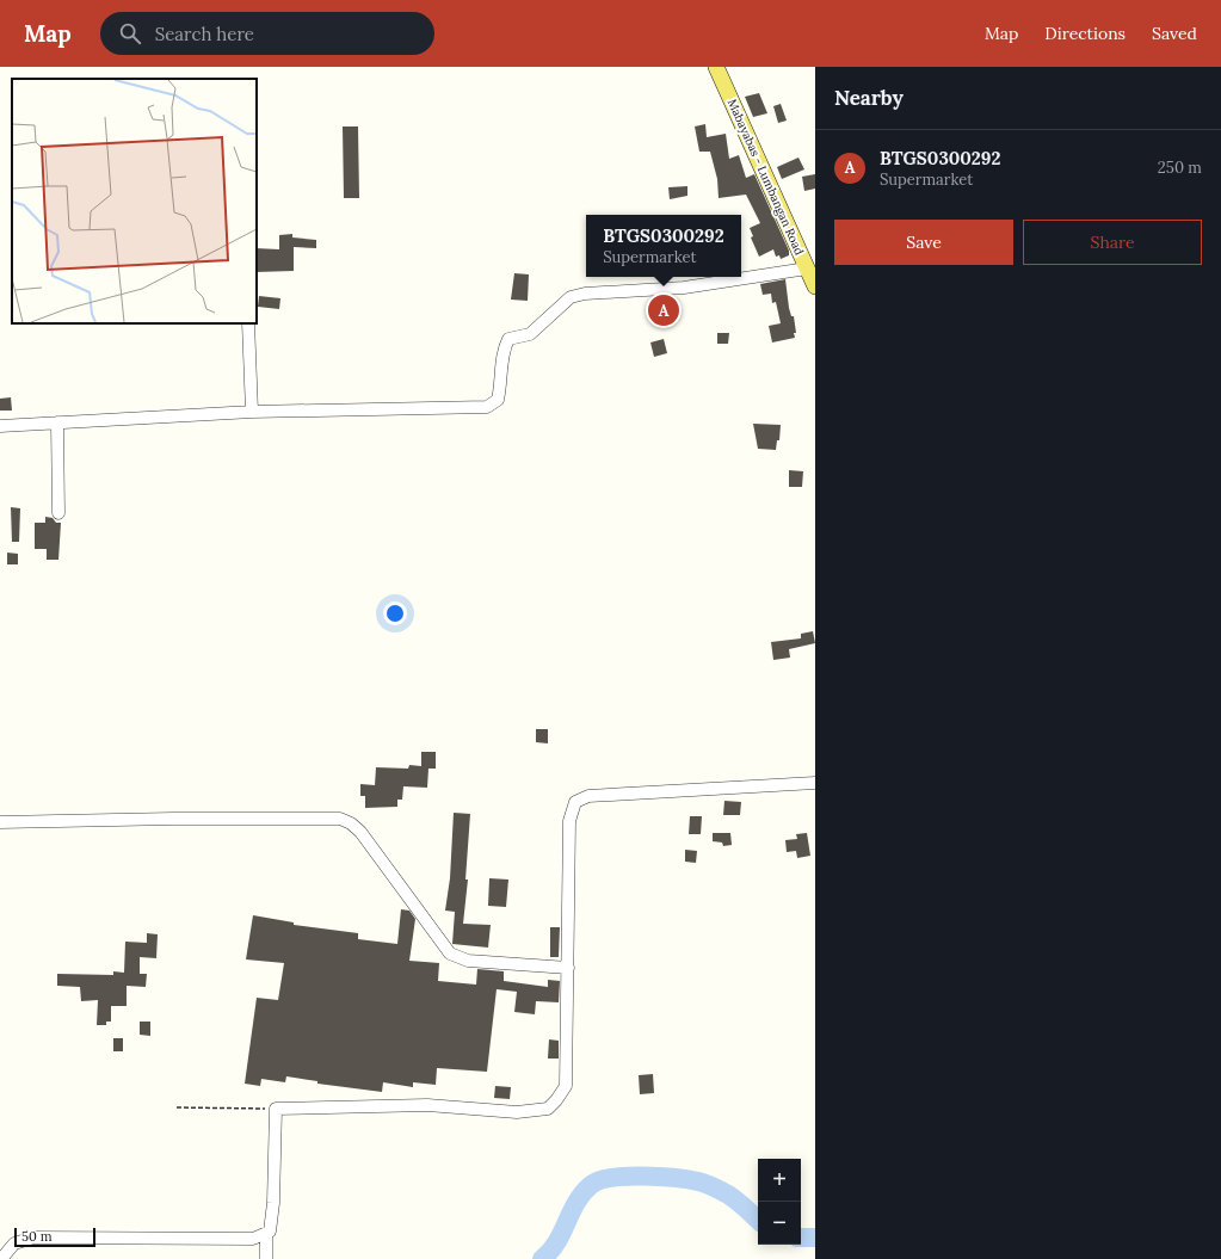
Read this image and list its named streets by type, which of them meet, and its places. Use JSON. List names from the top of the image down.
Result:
{
  "streets": {
    "main road": ["Mabayabas - Lumbangan Road"]
  },
  "scale_bar": "50 m",
  "page": {
    "header": "Map",
    "search": "Search here",
    "nav": ["Map", "Directions", "Saved"],
    "heading": "Nearby",
    "list": [
      {
        "mark": "A",
        "name": "BTGS0300292",
        "note": "Supermarket",
        "value": "250 m"
      }
    ],
    "buttons": ["Save", "Share"],
    "popup": ["BTGS0300292", "Supermarket"],
    "pins": "A",
    "map_buttons": ["+", "−"],
    "scale": "50 m"
  }
}
